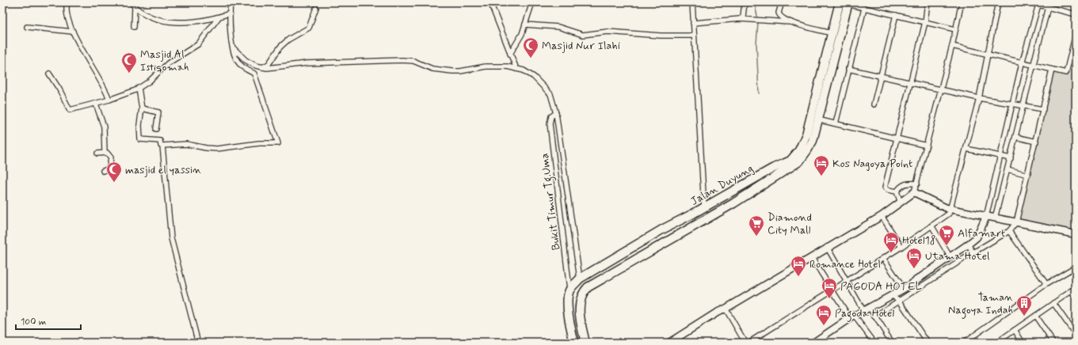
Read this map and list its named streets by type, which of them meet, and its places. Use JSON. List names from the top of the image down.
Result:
{
  "streets": {
    "highway": ["Jalan Duyung"],
    "street": ["Bukit Timur Tg.Uma"]
  },
  "crossings": [
    ["Jalan Duyung", "Bukit Timur Tg.Uma"]
  ],
  "places": {
    "mosque": ["Masjid Nur Ilahi", "Masjid Al Istiqomah", "masjid el yassin"],
    "hotel": [
      "Kos Nagoya Point",
      "Hotel18",
      "Utama Hotel",
      "Romance Hotel",
      "PAGODA HOTEL",
      "Pagoda Hotel"
    ],
    "supermarket": ["Diamond City Mall", "Alfamart"],
    "building": ["Taman Nagoya Indah"]
  },
  "scale_bar": "100 m"
}
